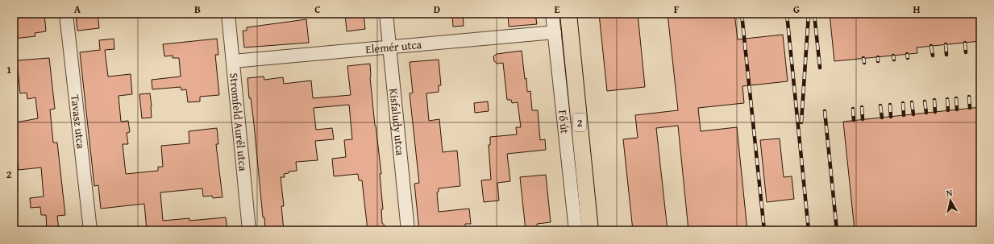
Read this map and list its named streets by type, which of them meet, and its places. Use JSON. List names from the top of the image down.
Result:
{
  "streets": {
    "main road": ["Fő út", "2"],
    "street": [
      "Elemér utca",
      "Stromfeld Aurél utca",
      "Tavasz utca",
      "Kisfaludy utca"
    ]
  },
  "crossings": [
    ["Elemér utca", "Stromfeld Aurél utca"],
    ["Elemér utca", "Fő út"],
    ["Elemér utca", "Kisfaludy utca"]
  ],
  "north": "top",
  "grid": {
    "columns": [
      "A",
      "B",
      "C",
      "D",
      "E",
      "F",
      "G",
      "H"
    ],
    "rows": ["1", "2"]
  }
}
